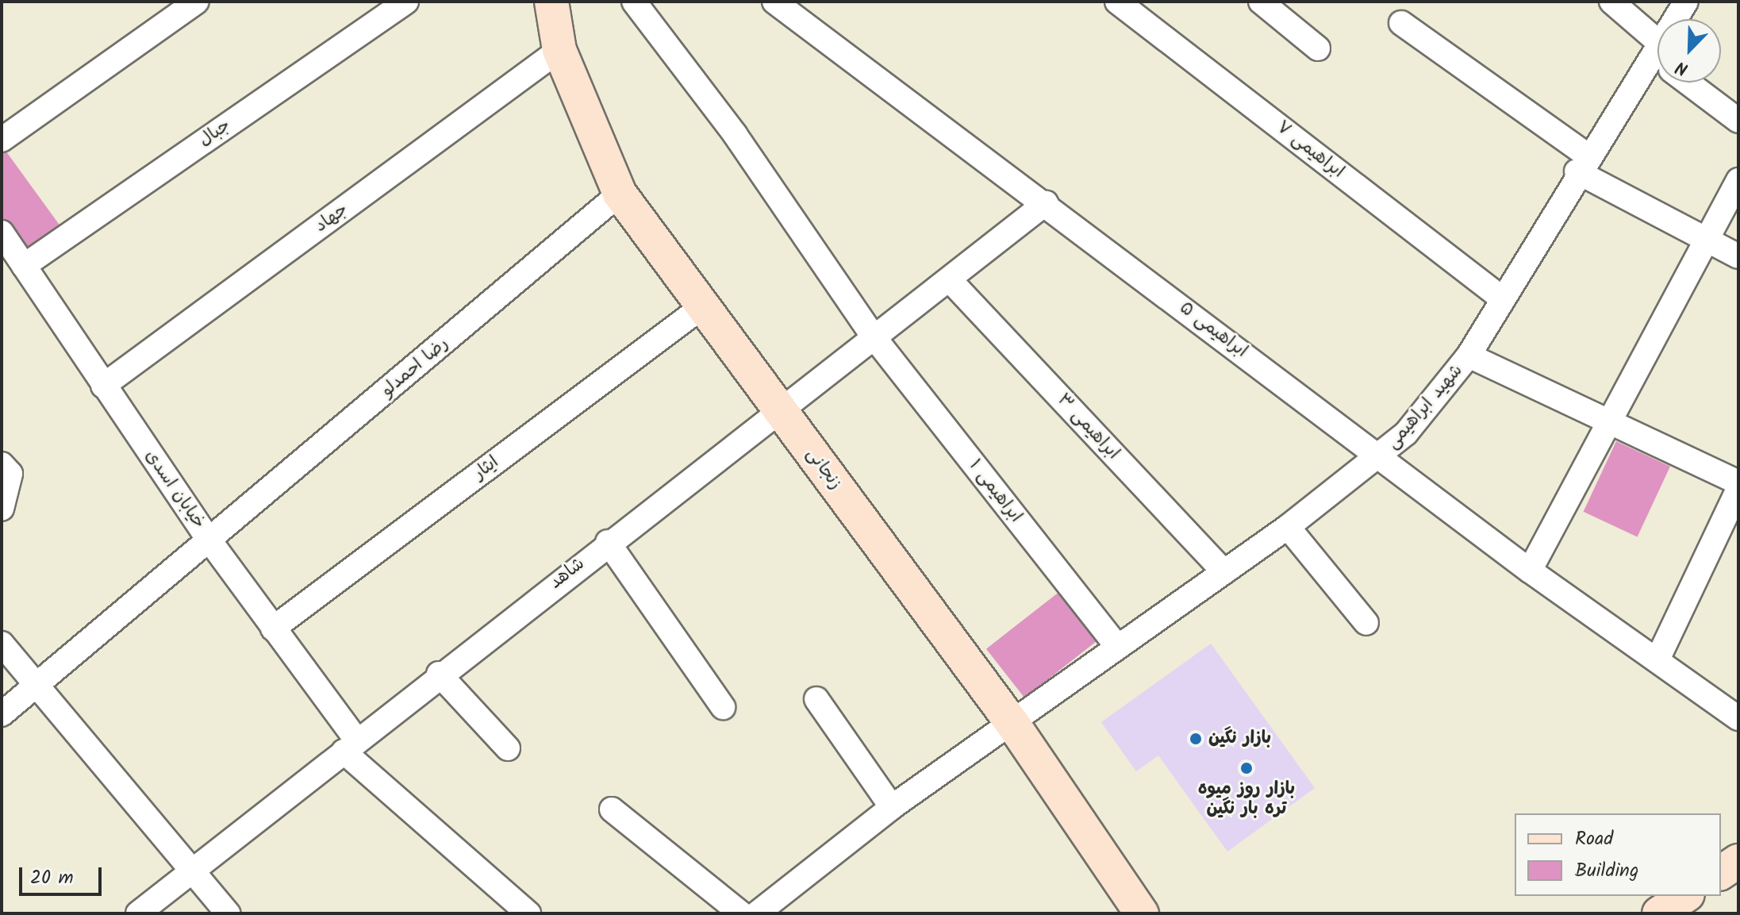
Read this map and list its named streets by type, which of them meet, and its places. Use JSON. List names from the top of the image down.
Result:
{
  "streets": {
    "street": [
      "جبال",
      "ابراهیمی ۷",
      "جهاد",
      "ابراهیمی ۵",
      "رضا احمدلو",
      "شهید ابراهیمی",
      "ابراهیمی ۳",
      "ایثار",
      "زنجانی",
      "خیابان اسدی",
      "ابراهیمی ۱",
      "شاهد"
    ]
  },
  "crossings": [
    ["جبال", "خیابان اسدی"],
    ["ابراهیمی ۷", "شهید ابراهیمی"],
    ["جهاد", "زنجانی"],
    ["جهاد", "خیابان اسدی"],
    ["ابراهیمی ۵", "شهید ابراهیمی"],
    ["ابراهیمی ۵", "شاهد"],
    ["رضا احمدلو", "زنجانی"],
    ["رضا احمدلو", "خیابان اسدی"],
    ["شهید ابراهیمی", "ابراهیمی ۳"],
    ["شهید ابراهیمی", "زنجانی"],
    ["شهید ابراهیمی", "ابراهیمی ۱"],
    ["ابراهیمی ۳", "شاهد"],
    ["ایثار", "زنجانی"],
    ["ایثار", "خیابان اسدی"],
    ["زنجانی", "شاهد"],
    ["خیابان اسدی", "شاهد"],
    ["ابراهیمی ۱", "شاهد"]
  ],
  "places": ["بازار نگین", "بازار روز میوه تره بار نگین"],
  "legend": ["Road", "Building"],
  "scale_bar": "20 m",
  "north": "bottom left"
}
